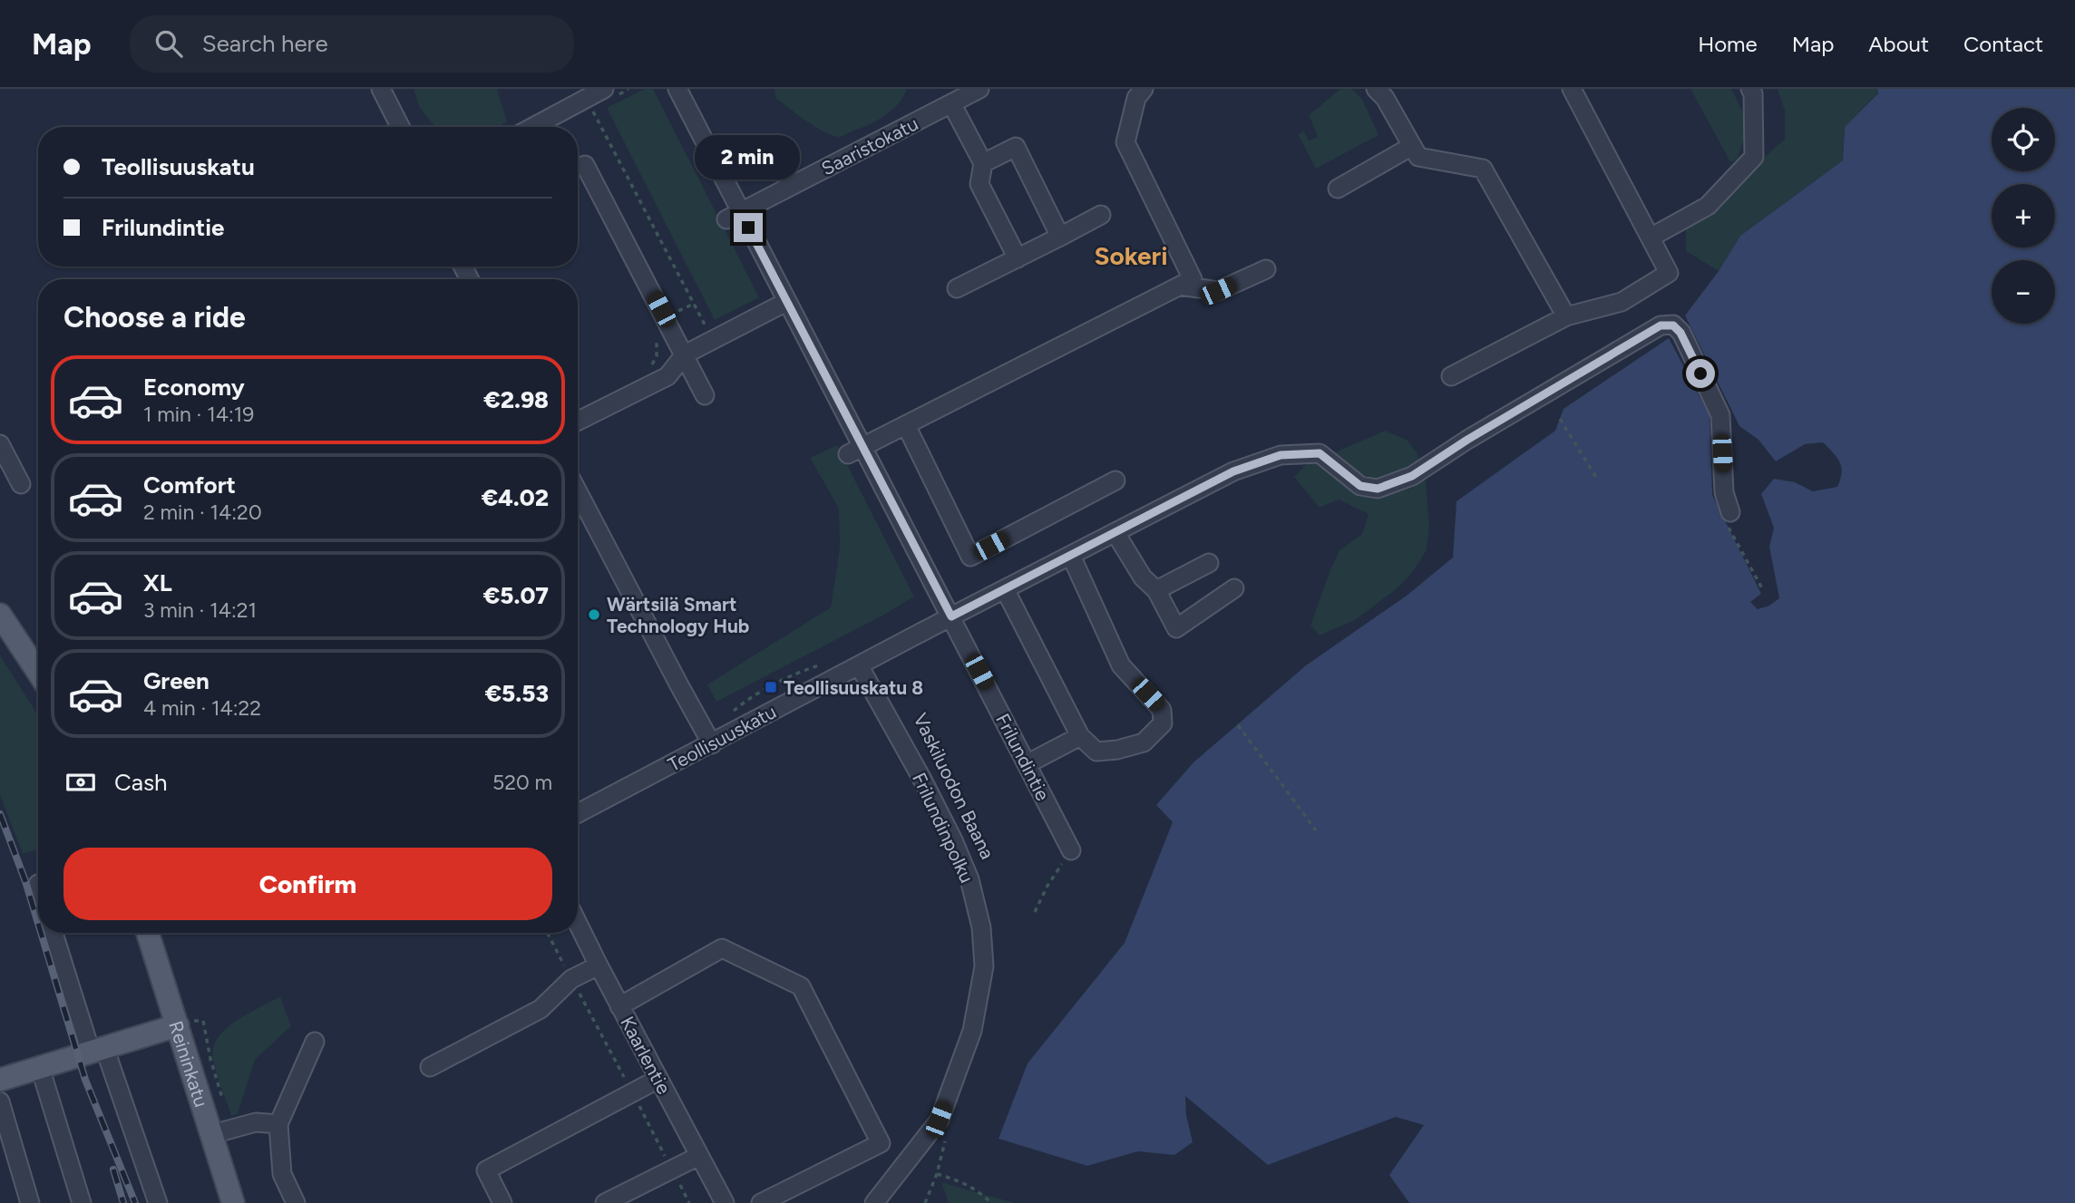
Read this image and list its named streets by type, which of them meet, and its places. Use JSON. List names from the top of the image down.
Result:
{
  "streets": {
    "main road": ["Reininkatu"],
    "street": [
      "Saaristokatu",
      "Teollisuuskatu",
      "Frilundintie",
      "Frilundinpolku",
      "Kaarlentie"
    ]
  },
  "crossings": [
    ["Saaristokatu", "Frilundintie"],
    ["Teollisuuskatu", "Frilundintie"],
    ["Teollisuuskatu", "Frilundinpolku"]
  ],
  "districts": ["Sokeri"],
  "places": {
    "other": ["Wärtsilä Smart Technology Hub"],
    "transit": ["Teollisuuskatu 8"]
  },
  "page": {
    "header": "Map",
    "search": "Search here",
    "nav": [
      "Home",
      "Map",
      "About",
      "Contact"
    ],
    "map_buttons": ["+", "−"],
    "banner": ["Teollisuuskatu", "Frilundintie"],
    "bubble": "2 min",
    "heading": "Choose a ride",
    "list": [
      {
        "name": "Economy",
        "note": "1 min · 14:19",
        "value": "€2.98"
      },
      {
        "name": "Comfort",
        "note": "2 min · 14:20",
        "value": "€4.02"
      },
      {
        "name": "XL",
        "note": "3 min · 14:21",
        "value": "€5.07"
      },
      {
        "name": "Green",
        "note": "4 min · 14:22",
        "value": "€5.53"
      }
    ],
    "pay": ["Cash", "520 m"],
    "buttons": "Confirm"
  }
}
